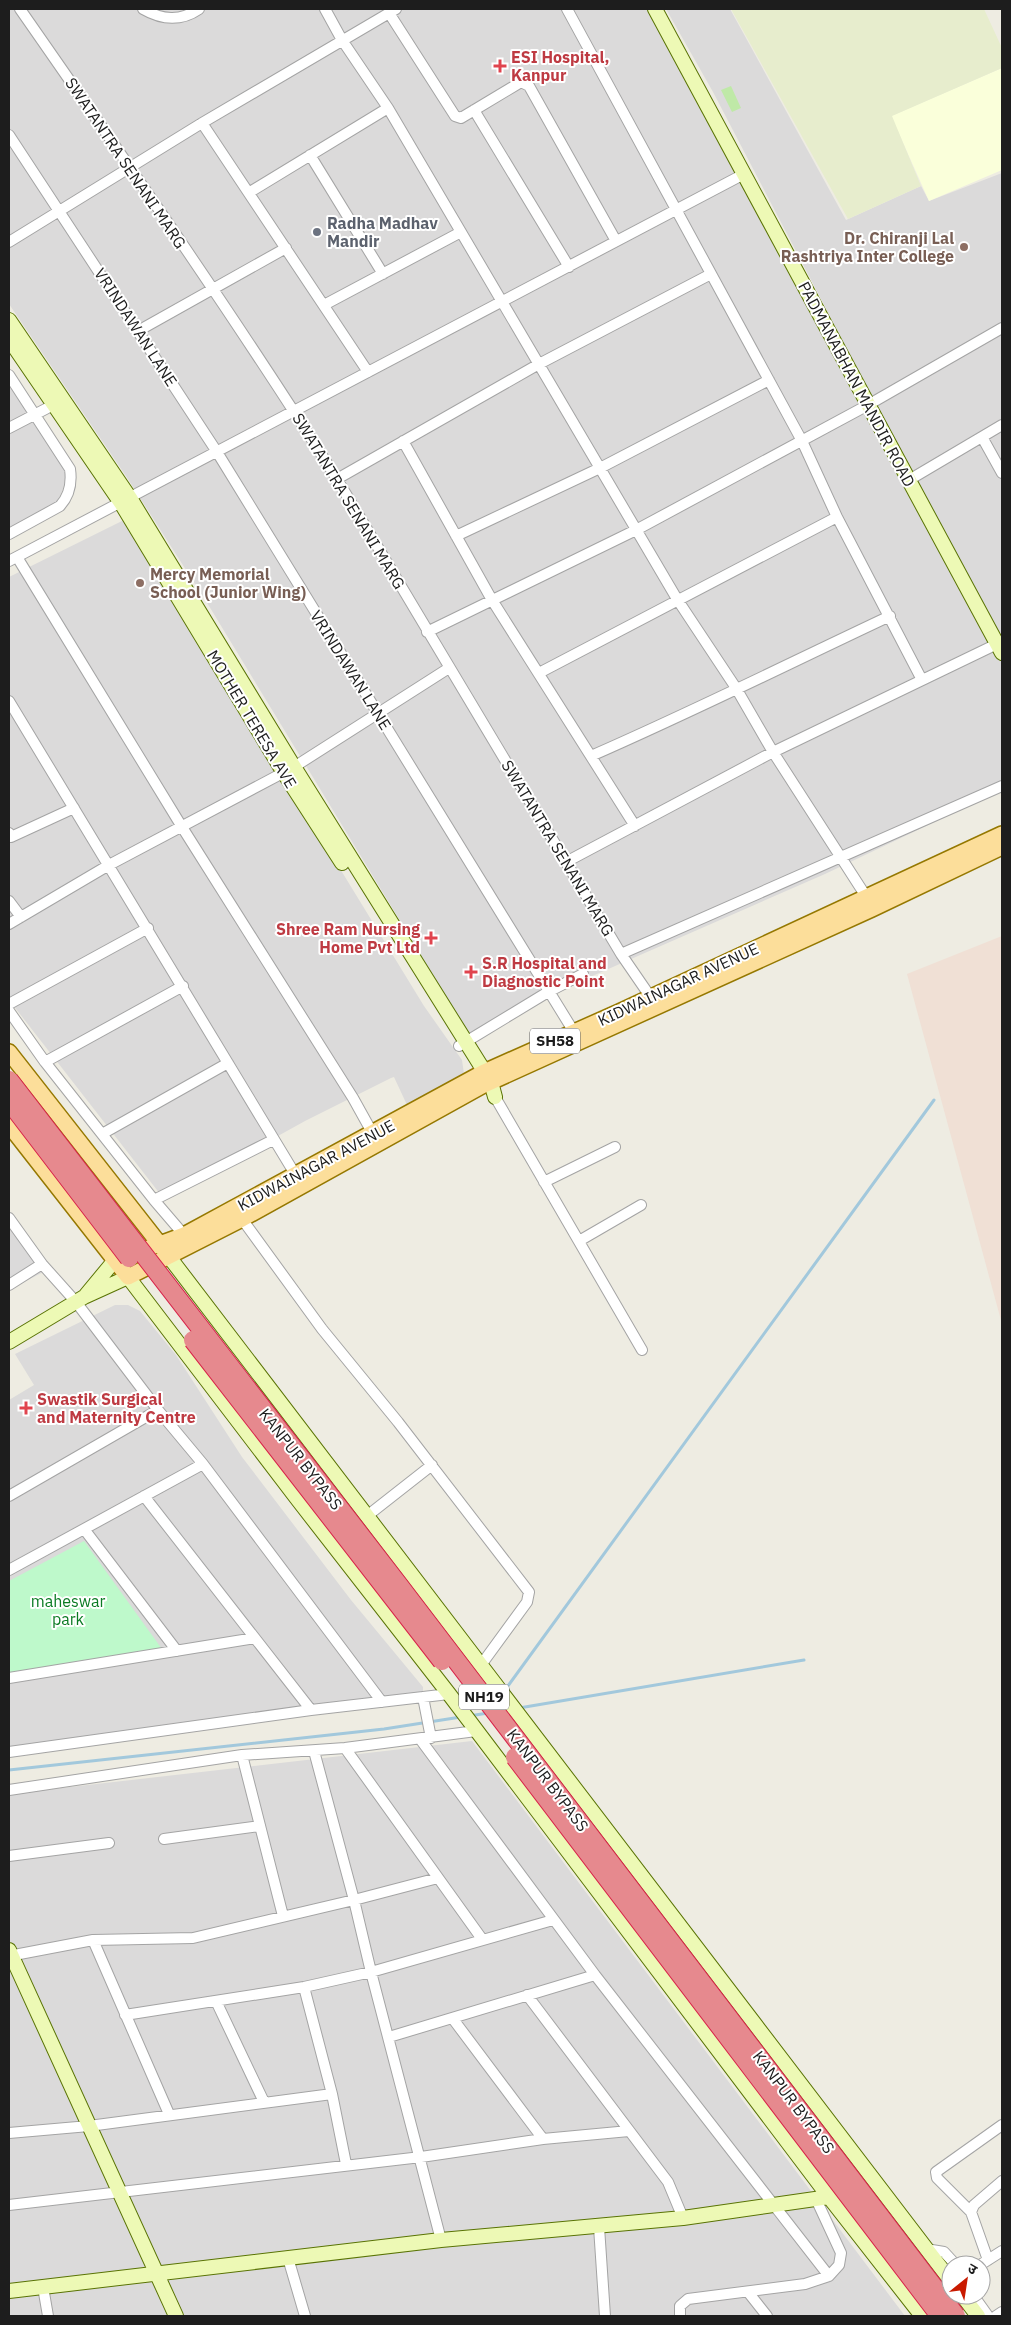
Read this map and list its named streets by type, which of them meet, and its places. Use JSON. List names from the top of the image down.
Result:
{
  "streets": {
    "highway": ["KANPUR BYPASS", "NH19"],
    "main road": ["KIDWAINAGAR AVENUE", "SH58"],
    "street": ["SWATANTRA SENANI MARG", "VRINDAWAN LANE", "PADMANABHAN MANDIR ROAD"]
  },
  "crossings": [
    ["SWATANTRA SENANI MARG", "KIDWAINAGAR AVENUE"],
    ["VRINDAWAN LANE", "KIDWAINAGAR AVENUE"]
  ],
  "parks": ["maheswar park"],
  "places": {
    "health": [
      "ESI Hospital, Kanpur",
      "Shree Ram Nursing Home Pvt Ltd",
      "S.R Hospital and Diagnostic Point",
      "Swastik Surgical and Maternity Centre"
    ],
    "other": ["Radha Madhav Mandir", "Dr. Chiranji Lal Rashtriya Inter College", "Mercy Memorial School (Junior Wing)"]
  },
  "north": "top right"
}
